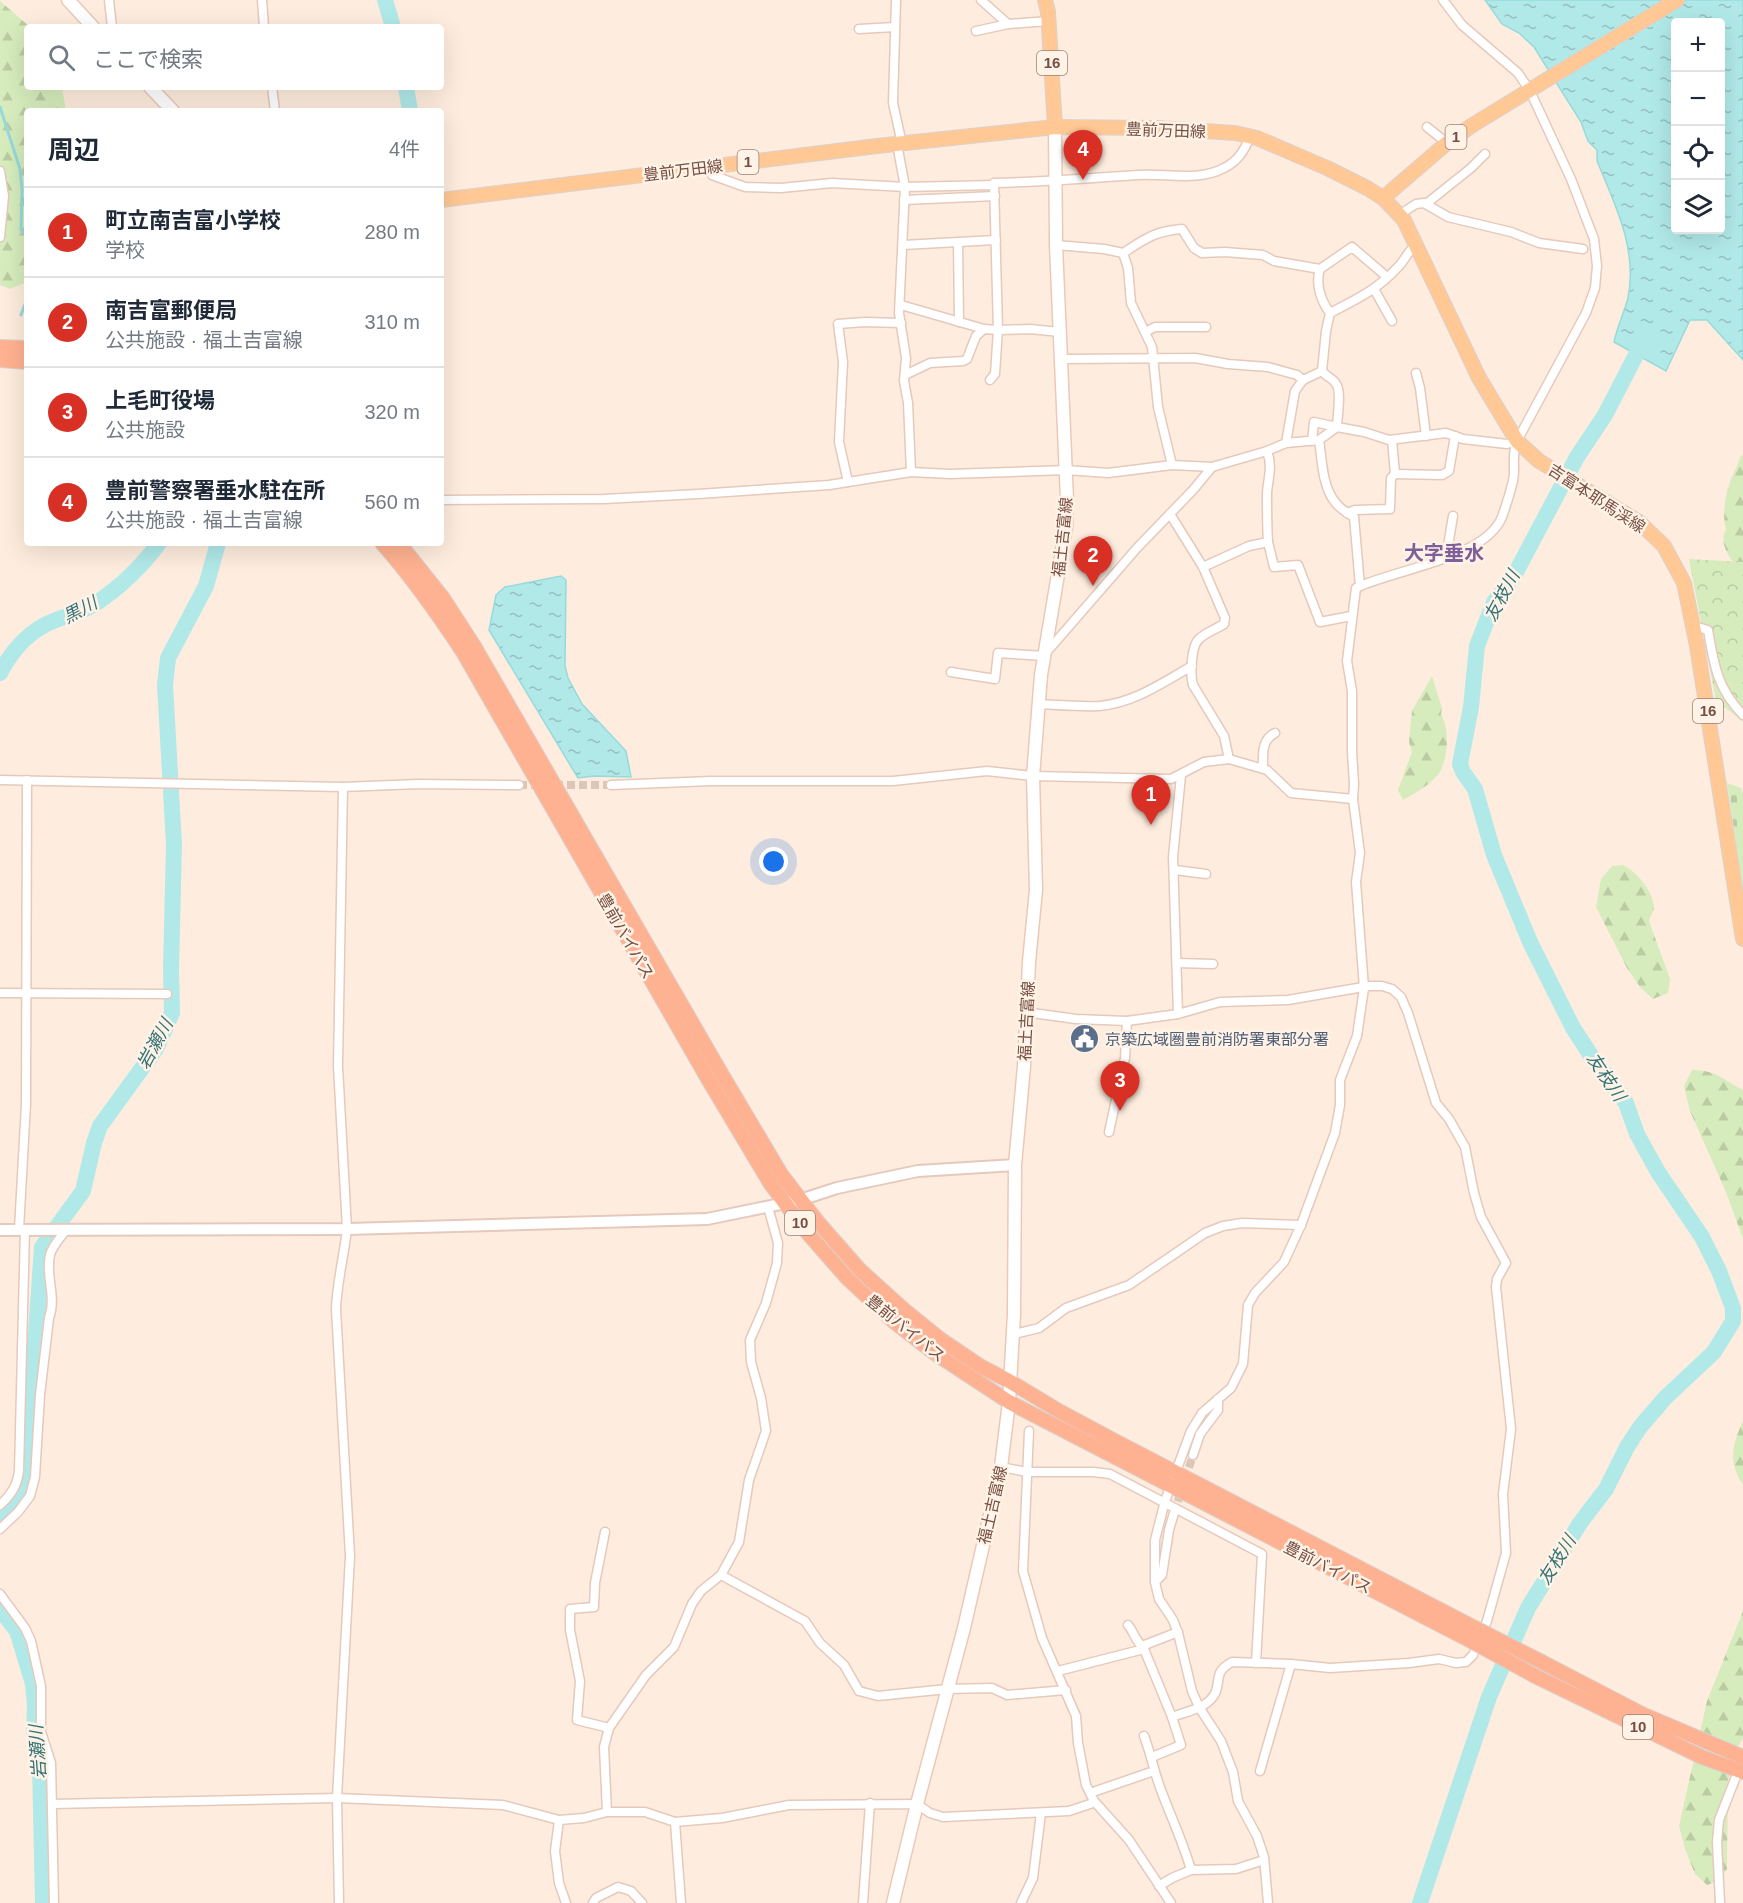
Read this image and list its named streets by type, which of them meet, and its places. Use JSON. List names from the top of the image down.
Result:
{
  "streets": {
    "highway": ["豊前バイパス", "10"],
    "main road": [
      "16",
      "豊前万田線",
      "1",
      "吉富本耶馬渓線",
      "福土吉富線"
    ]
  },
  "crossings": [
    ["16", "豊前万田線"],
    ["16", "福土吉富線"],
    ["豊前万田線", "1"],
    ["豊前万田線", "吉富本耶馬渓線"],
    ["豊前万田線", "福土吉富線"],
    ["1", "吉富本耶馬渓線"],
    ["福土吉富線", "豊前バイパス"]
  ],
  "districts": ["大字垂水"],
  "water": ["友枝川", "黒川", "岩瀬川"],
  "places": {
    "public building": ["京築広域圏豊前消防署東部分署"]
  },
  "page": {
    "map_buttons": ["+", "−"],
    "search": "ここで検索",
    "heading": ["周辺", "4件"],
    "pins": [
      "4",
      "2",
      "1",
      "3"
    ],
    "list": [
      {
        "mark": "1",
        "name": "町立南吉富小学校",
        "note": "学校",
        "value": "280 m"
      },
      {
        "mark": "2",
        "name": "南吉富郵便局",
        "note": "公共施設 · 福土吉富線",
        "value": "310 m"
      },
      {
        "mark": "3",
        "name": "上毛町役場",
        "note": "公共施設",
        "value": "320 m"
      },
      {
        "mark": "4",
        "name": "豊前警察署垂水駐在所",
        "note": "公共施設 · 福土吉富線",
        "value": "560 m"
      }
    ]
  }
}
